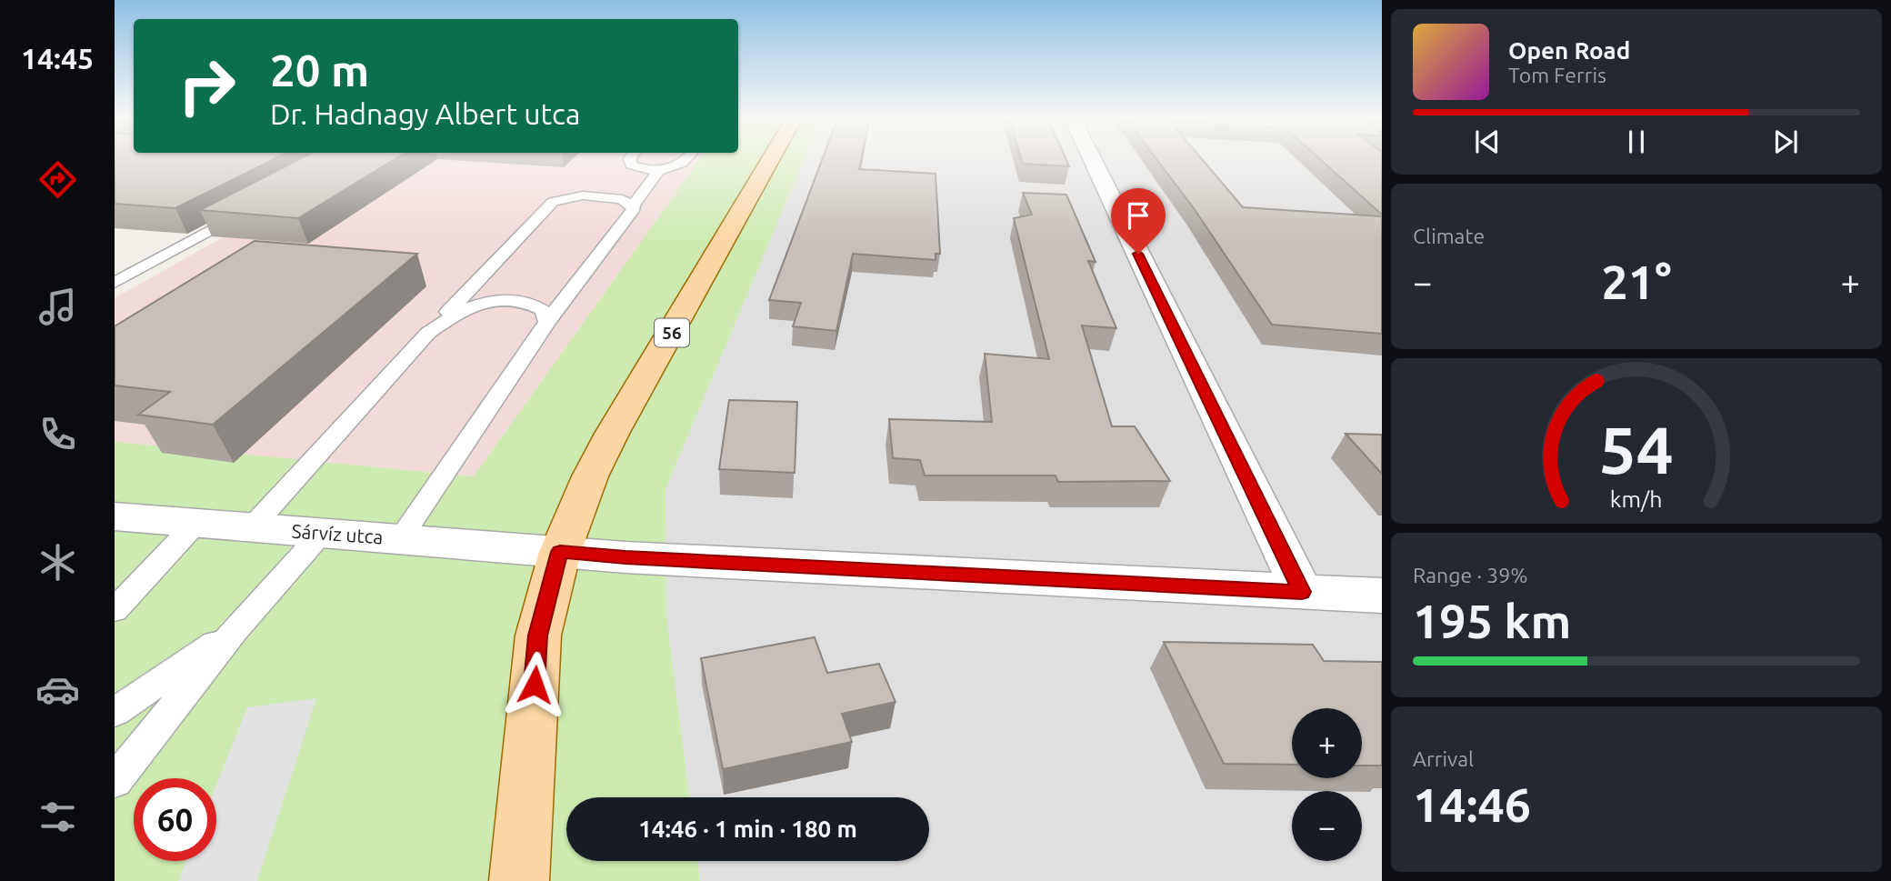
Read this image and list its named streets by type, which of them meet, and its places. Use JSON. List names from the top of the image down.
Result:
{
  "streets": {
    "main road": ["56"],
    "street": ["Sárvíz utca"]
  },
  "crossings": [
    ["56", "Sárvíz utca"]
  ],
  "page": {
    "tabs": "14:45",
    "turn": ["20 m", "Dr. Hadnagy Albert utca"],
    "song": ["Open Road", "Tom Ferris"],
    "tile": [
      "Climate",
      ["Range · 39%", "195 km"],
      ["Arrival", "14:46"]
    ],
    "heat": ["−", "21°", "+"],
    "map_buttons": ["+", "−"],
    "limit": "60",
    "trip": "14:46 · 1 min · 180 m",
    "gauge": ["54", "km/h"]
  }
}
